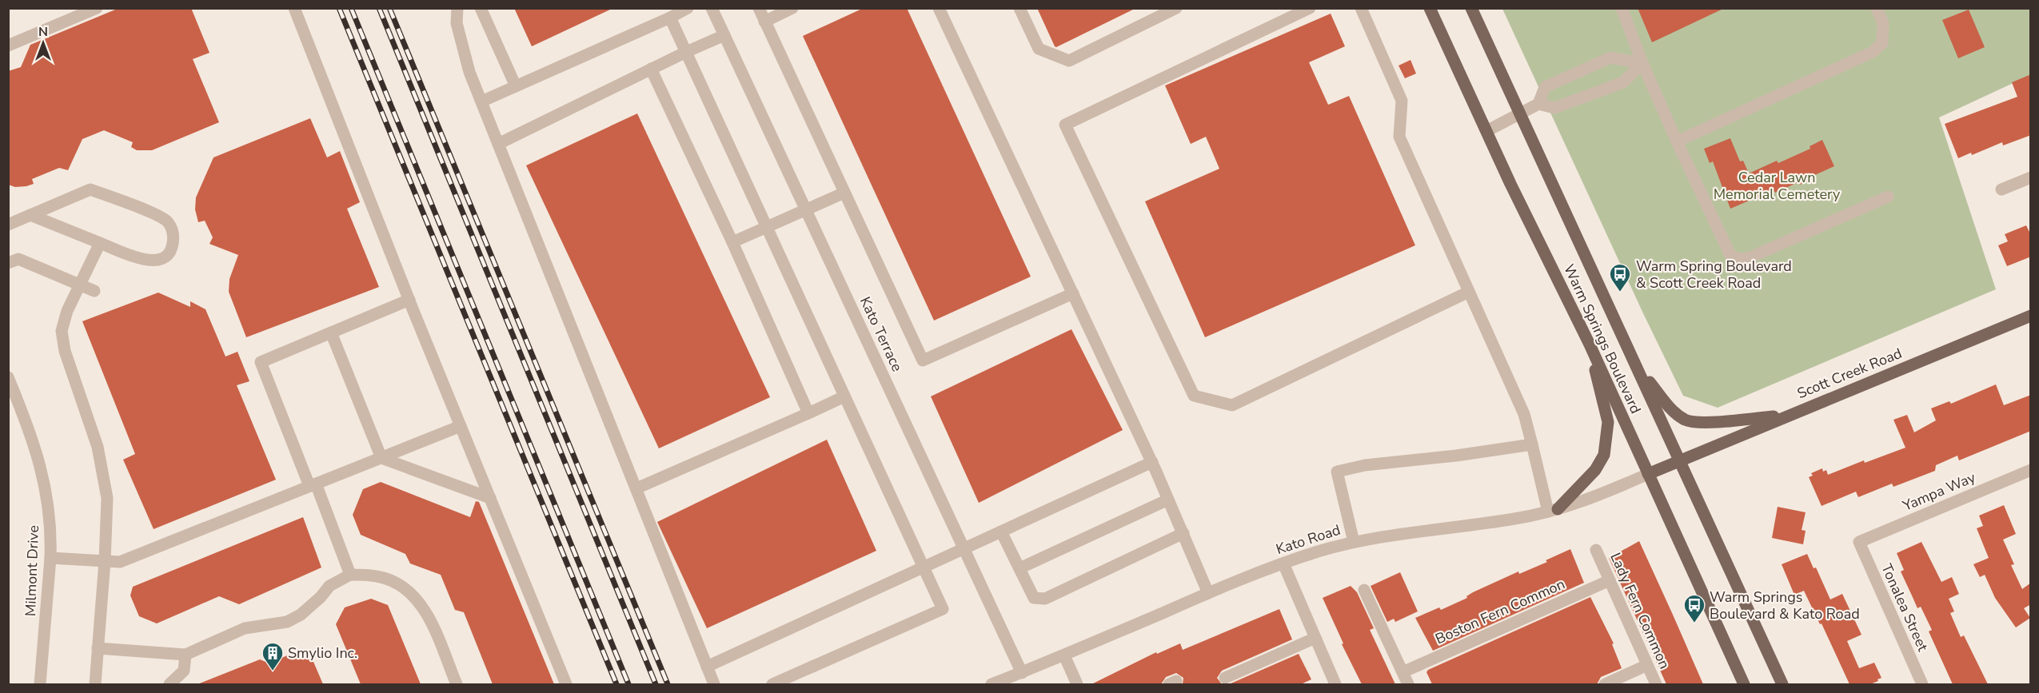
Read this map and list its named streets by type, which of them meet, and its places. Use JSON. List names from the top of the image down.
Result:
{
  "streets": {
    "main road": ["Warm Springs Boulevard", "Scott Creek Road"],
    "street": [
      "Kato Terrace",
      "Yampa Way",
      "Kato Road",
      "Milmont Drive",
      "Tonalea Street",
      "Lady Fern Common",
      "Boston Fern Common"
    ]
  },
  "crossings": [
    ["Kato Terrace", "Kato Road"],
    ["Warm Springs Boulevard", "Scott Creek Road"],
    ["Warm Springs Boulevard", "Kato Road"],
    ["Scott Creek Road", "Kato Road"],
    ["Yampa Way", "Tonalea Street"],
    ["Lady Fern Common", "Boston Fern Common"]
  ],
  "parks": ["Cedar Lawn Memorial Cemetery"],
  "places": {
    "bus stop": ["Warm Spring Boulevard & Scott Creek Road", "Warm Springs Boulevard & Kato Road"],
    "building": ["Smylio Inc."]
  },
  "north": "top"
}
